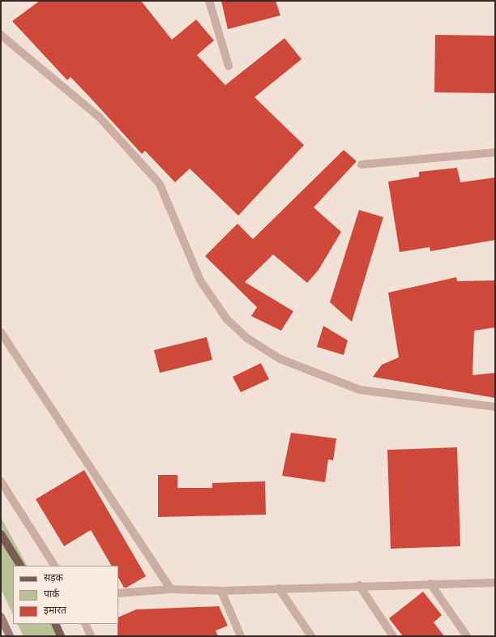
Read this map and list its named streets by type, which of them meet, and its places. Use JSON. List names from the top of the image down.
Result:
{
  "legend": ["सड़क", "पार्क", "इमारत"]
}
